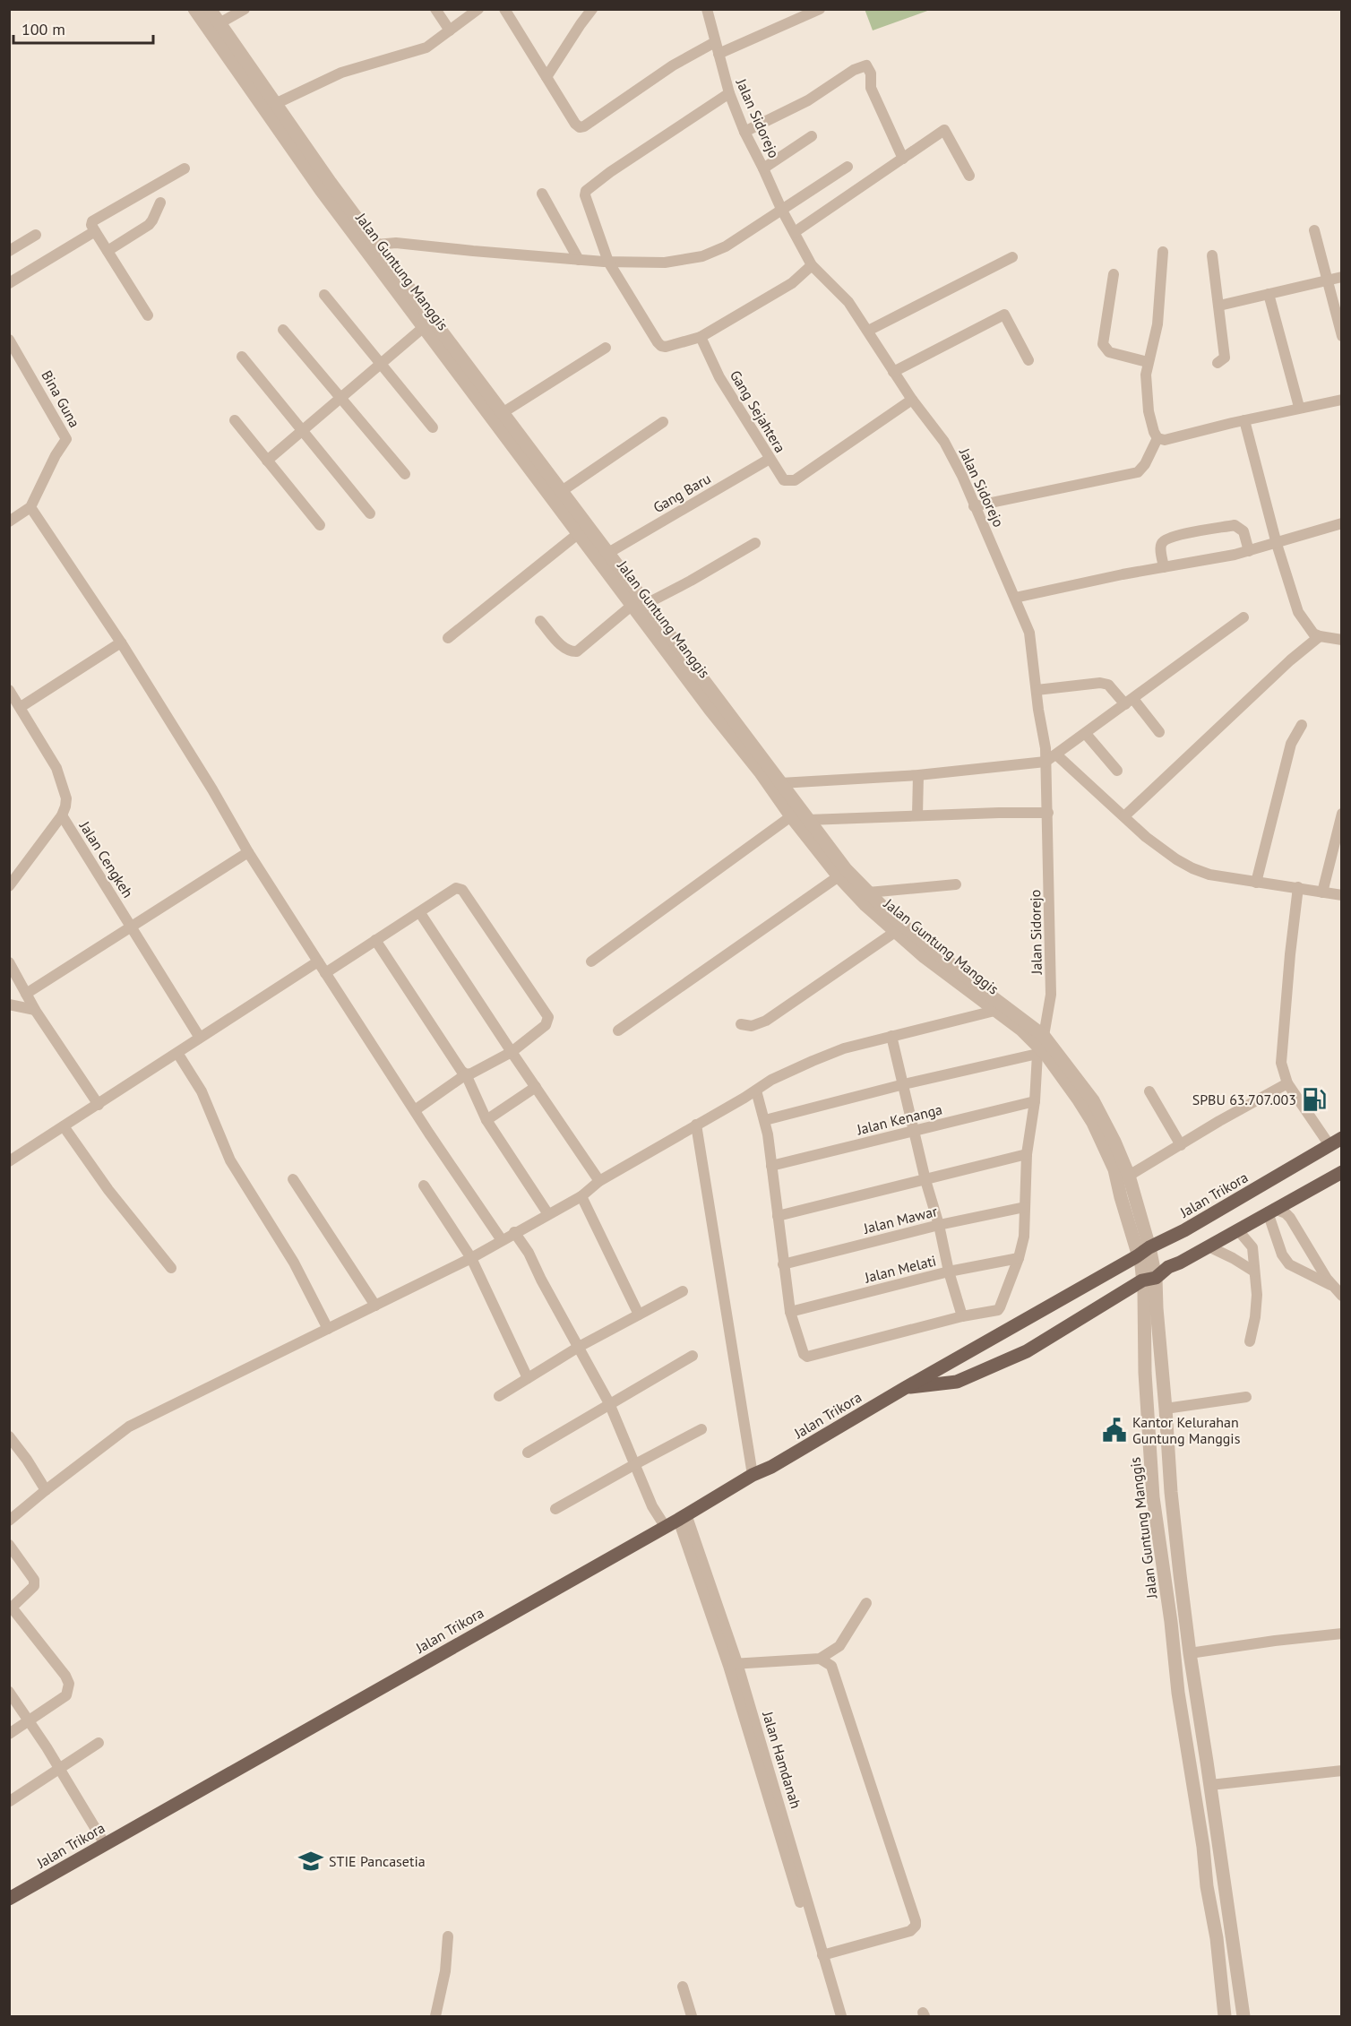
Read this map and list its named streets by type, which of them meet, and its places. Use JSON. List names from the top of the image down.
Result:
{
  "streets": {
    "main road": ["Jalan Trikora"],
    "street": [
      "Jalan Sidorejo",
      "Jalan Guntung Manggis",
      "Bina Guna",
      "Gang Sejahtera",
      "Gang Baru",
      "Jalan Cengkeh",
      "Jalan Kenanga",
      "Jalan Mawar",
      "Jalan Melati",
      "Jalan Hamdanah"
    ]
  },
  "crossings": [
    ["Jalan Sidorejo", "Jalan Guntung Manggis"],
    ["Jalan Sidorejo", "Gang Sejahtera"],
    ["Jalan Sidorejo", "Jalan Kenanga"],
    ["Jalan Sidorejo", "Jalan Mawar"],
    ["Jalan Sidorejo", "Jalan Melati"],
    ["Jalan Guntung Manggis", "Gang Baru"],
    ["Jalan Guntung Manggis", "Jalan Trikora"],
    ["Gang Sejahtera", "Gang Baru"],
    ["Jalan Trikora", "Jalan Hamdanah"]
  ],
  "places": {
    "fuel station": ["SPBU 63.707.003"],
    "public building": ["Kantor Kelurahan Guntung Manggis"],
    "school or university": ["STIE Pancasetia"]
  },
  "scale_bar": "100 m"
}
